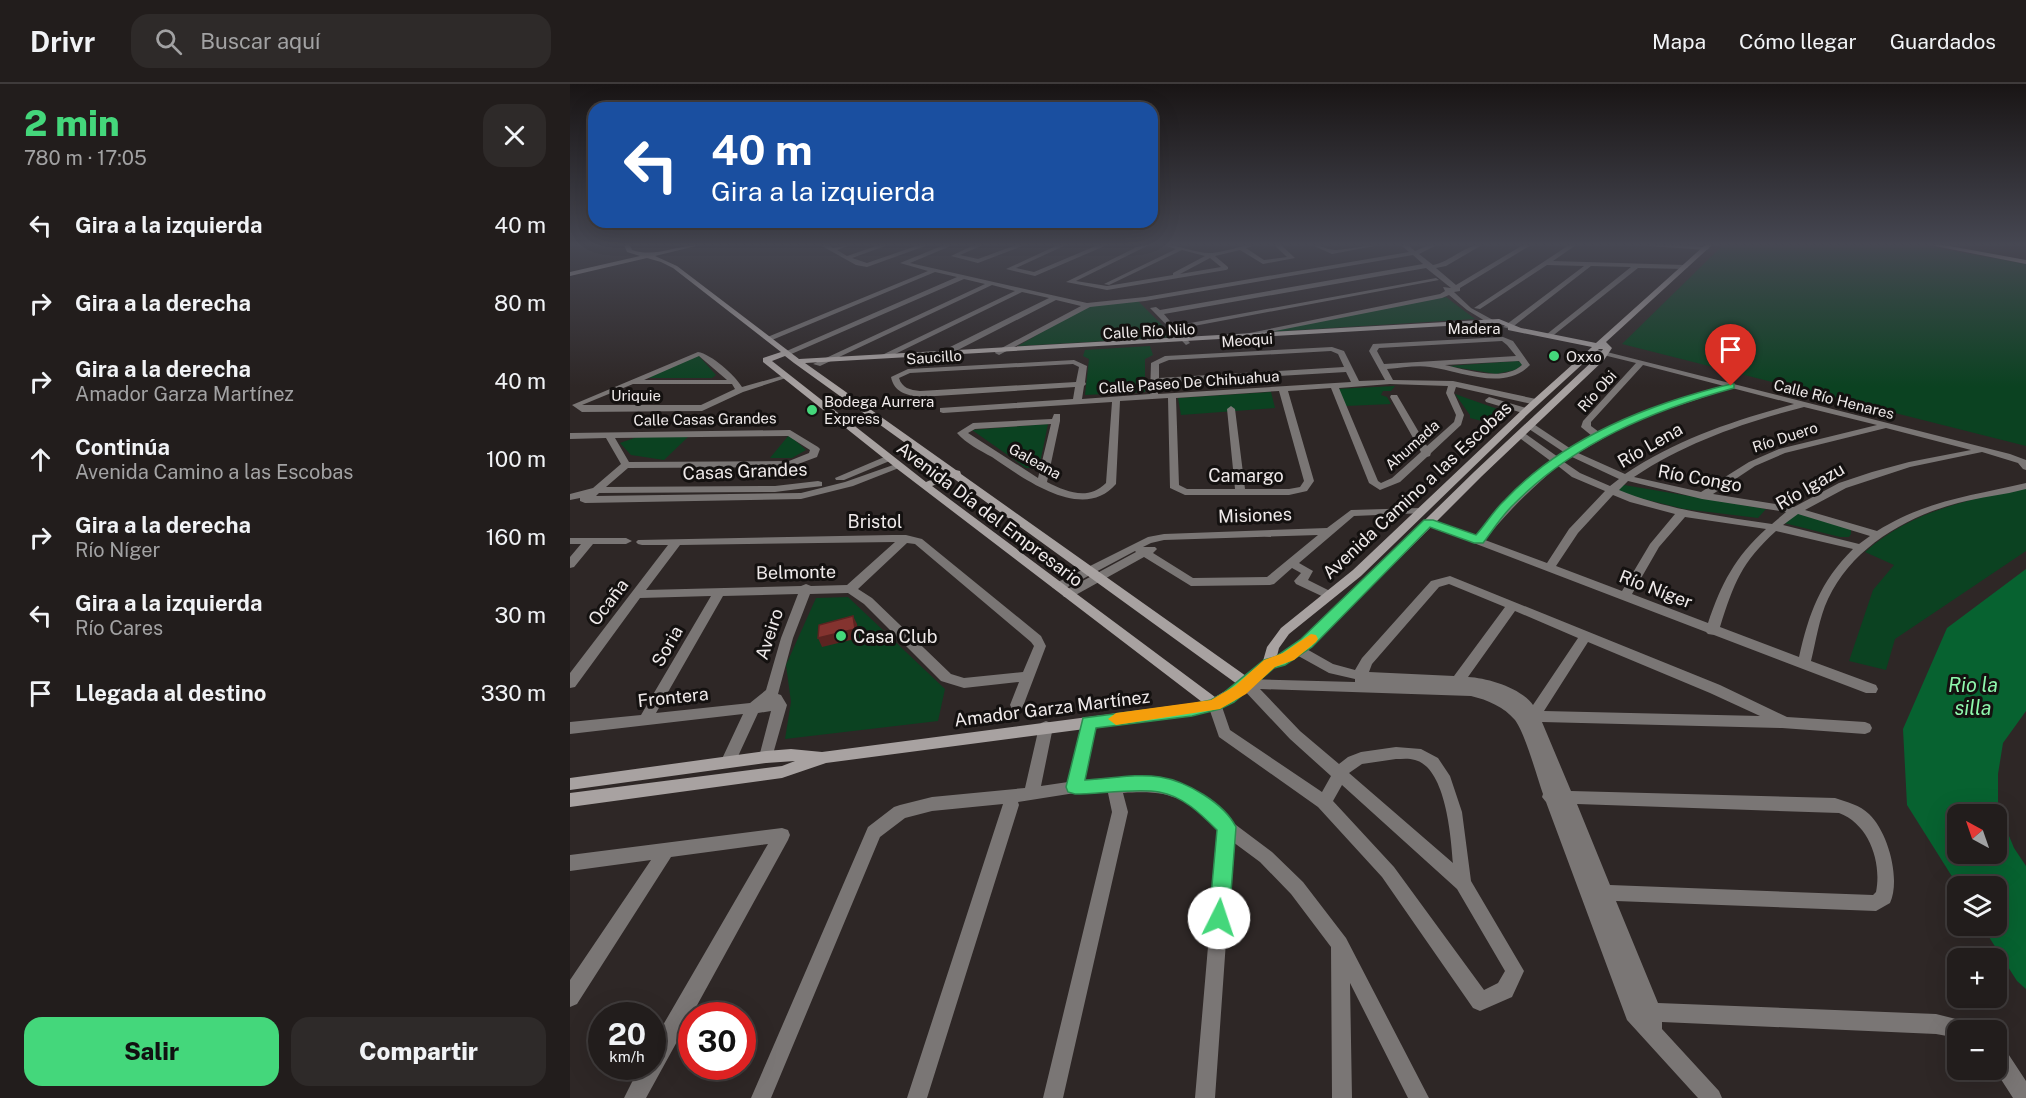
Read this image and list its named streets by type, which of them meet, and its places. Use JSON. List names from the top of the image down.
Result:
{
  "streets": {
    "street": [
      "Madera",
      "Calle Río Nilo",
      "Meoqui",
      "Saucillo",
      "Calle Paseo De Chihuahua",
      "Río Obi",
      "Uriquie",
      "Calle Río Henares",
      "Calle Casas Grandes",
      "Río Duero",
      "Ahumada",
      "Río Lena",
      "Galeana",
      "Casas Grandes",
      "Camargo",
      "Río Congo",
      "Río Igazu",
      "Avenida Camino a las Escobas",
      "Avenida Día del Empresario",
      "Misiones",
      "Bristol",
      "Belmonte",
      "Río Níger",
      "Ocaña",
      "Aveiro",
      "Soria",
      "Frontera",
      "Amador Garza Martínez"
    ]
  },
  "crossings": [
    ["Madera", "Calle Paseo De Chihuahua"],
    ["Calle Río Nilo", "Calle Río Henares"],
    ["Calle Río Nilo", "Avenida Camino a las Escobas"],
    ["Calle Río Nilo", "Avenida Día del Empresario"],
    ["Meoqui", "Calle Paseo De Chihuahua"],
    ["Calle Paseo De Chihuahua", "Ahumada"],
    ["Calle Paseo De Chihuahua", "Galeana"],
    ["Calle Paseo De Chihuahua", "Camargo"],
    ["Calle Paseo De Chihuahua", "Avenida Camino a las Escobas"],
    ["Río Obi", "Calle Río Henares"],
    ["Calle Río Henares", "Río Duero"],
    ["Calle Río Henares", "Río Lena"],
    ["Calle Río Henares", "Río Igazu"],
    ["Calle Río Henares", "Avenida Camino a las Escobas"],
    ["Río Duero", "Río Congo"],
    ["Río Lena", "Río Congo"],
    ["Río Lena", "Río Níger"],
    ["Casas Grandes", "Avenida Día del Empresario"],
    ["Río Congo", "Río Igazu"],
    ["Río Congo", "Avenida Camino a las Escobas"],
    ["Río Igazu", "Río Níger"],
    ["Avenida Camino a las Escobas", "Río Níger"],
    ["Avenida Camino a las Escobas", "Amador Garza Martínez"],
    ["Avenida Día del Empresario", "Misiones"],
    ["Avenida Día del Empresario", "Amador Garza Martínez"],
    ["Bristol", "Belmonte"],
    ["Bristol", "Ocaña"],
    ["Belmonte", "Ocaña"],
    ["Belmonte", "Aveiro"],
    ["Belmonte", "Soria"],
    ["Aveiro", "Frontera"],
    ["Aveiro", "Amador Garza Martínez"],
    ["Soria", "Frontera"]
  ],
  "water": ["Rio la silla"],
  "places": ["Oxxo", "Bodega Aurrera Express", "Casa Club"],
  "north": "top left",
  "page": {
    "header": "Drivr",
    "search": "Buscar aquí",
    "nav": ["Mapa", "Cómo llegar", "Guardados"],
    "heading": ["2 min", "780 m · 17:05"],
    "turn": ["40 m", "Gira a la izquierda"],
    "list": [
      {
        "name": "Gira a la izquierda",
        "value": "40 m"
      },
      {
        "name": "Gira a la derecha",
        "value": "80 m"
      },
      {
        "name": "Gira a la derecha",
        "note": "Amador Garza Martínez",
        "value": "40 m"
      },
      {
        "name": "Continúa",
        "note": "Avenida Camino a las Escobas",
        "value": "100 m"
      },
      {
        "name": "Gira a la derecha",
        "note": "Río Níger",
        "value": "160 m"
      },
      {
        "name": "Gira a la izquierda",
        "note": "Río Cares",
        "value": "30 m"
      },
      {
        "name": "Llegada al destino",
        "value": "330 m"
      }
    ],
    "map_buttons": ["+", "−"],
    "speed": "20 km/h",
    "limit": "30",
    "buttons": ["Salir", "Compartir"]
  }
}
